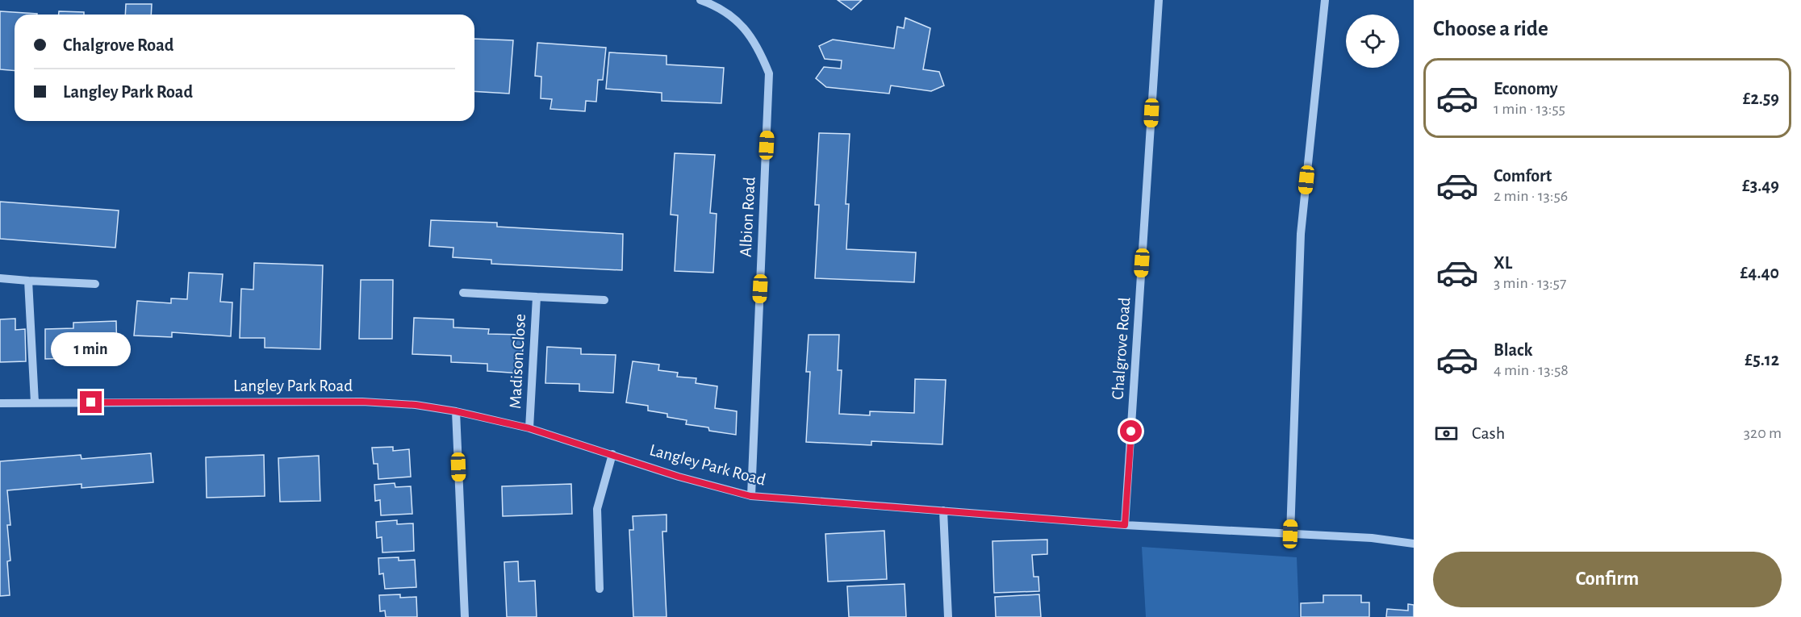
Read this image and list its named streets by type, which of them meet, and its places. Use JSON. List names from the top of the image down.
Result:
{
  "streets": {
    "street": [
      "Albion Road",
      "Chalgrove Road",
      "Madison Close",
      "Langley Park Road"
    ]
  },
  "crossings": [
    ["Albion Road", "Langley Park Road"],
    ["Chalgrove Road", "Langley Park Road"],
    ["Madison Close", "Langley Park Road"]
  ],
  "page": {
    "heading": "Choose a ride",
    "banner": ["Chalgrove Road", "Langley Park Road"],
    "list": [
      {
        "name": "Economy",
        "note": "1 min · 13:55",
        "value": "£2.59"
      },
      {
        "name": "Comfort",
        "note": "2 min · 13:56",
        "value": "£3.49"
      },
      {
        "name": "XL",
        "note": "3 min · 13:57",
        "value": "£4.40"
      },
      {
        "name": "Black",
        "note": "4 min · 13:58",
        "value": "£5.12"
      }
    ],
    "bubble": "1 min",
    "pay": ["Cash", "320 m"],
    "buttons": "Confirm"
  }
}
